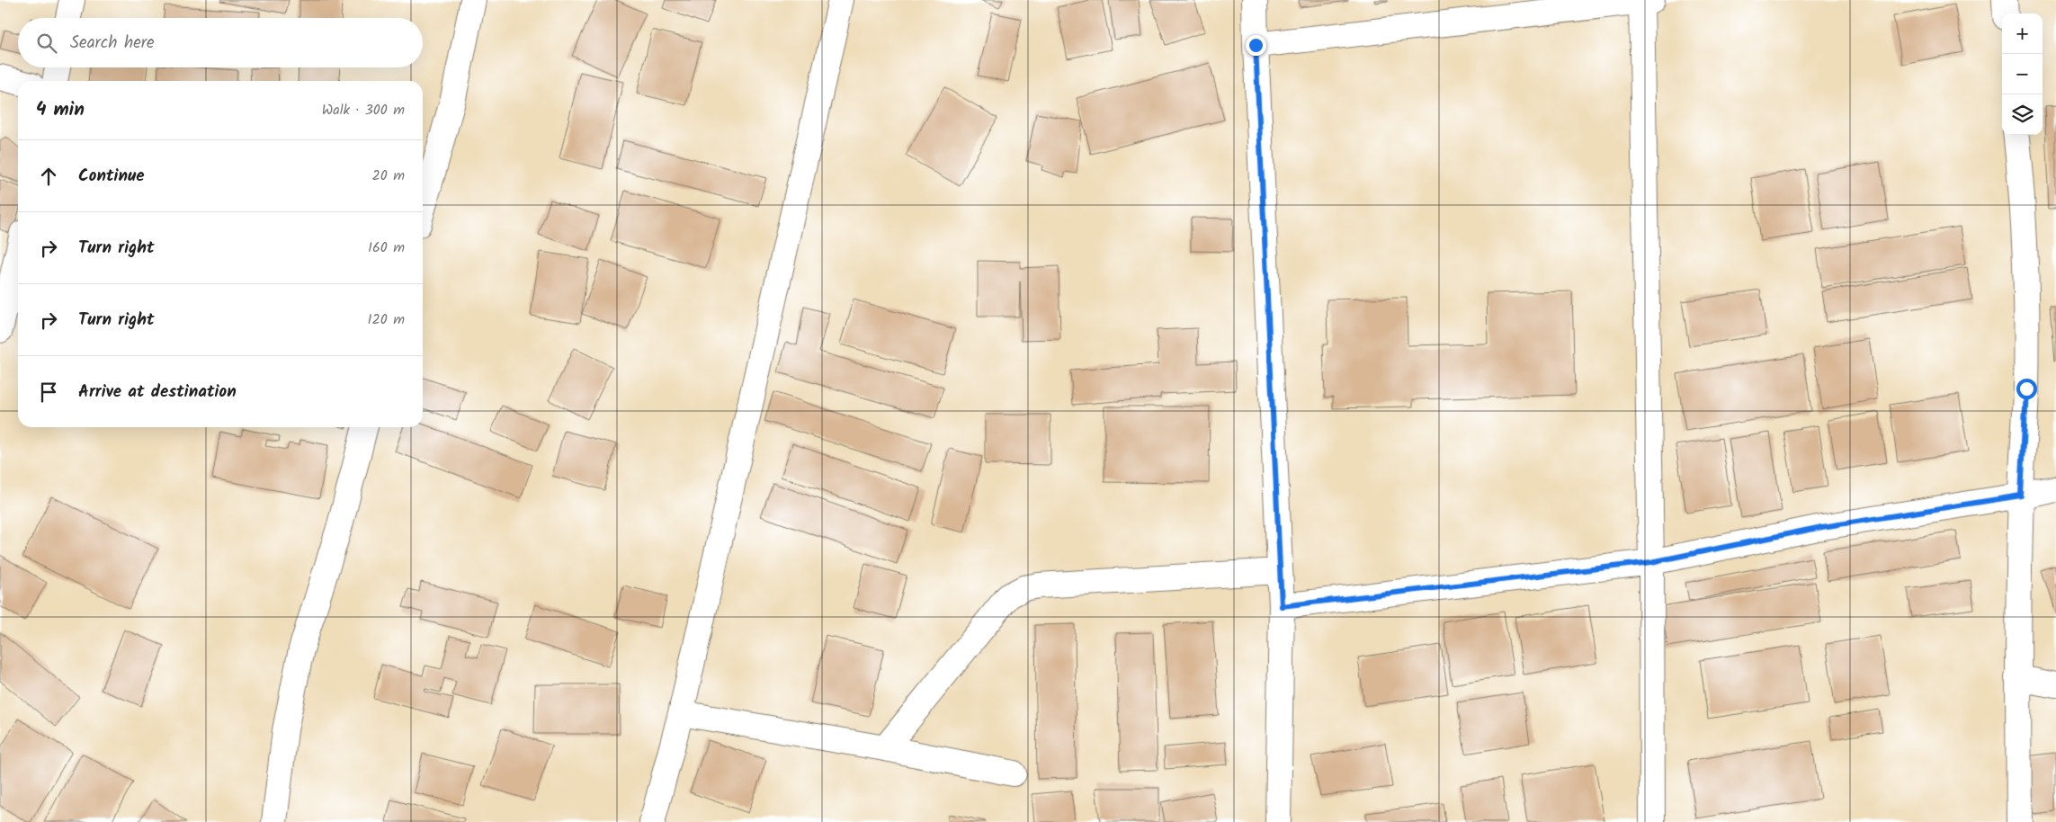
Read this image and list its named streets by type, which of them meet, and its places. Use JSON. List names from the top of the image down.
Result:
{
  "page": {
    "map_buttons": ["+", "−"],
    "search": "Search here",
    "heading": ["4 min", "Walk · 300 m"],
    "list": [
      ["Continue", "20 m"],
      ["Turn right", "160 m"],
      ["Turn right", "120 m"],
      "Arrive at destination"
    ]
  }
}
